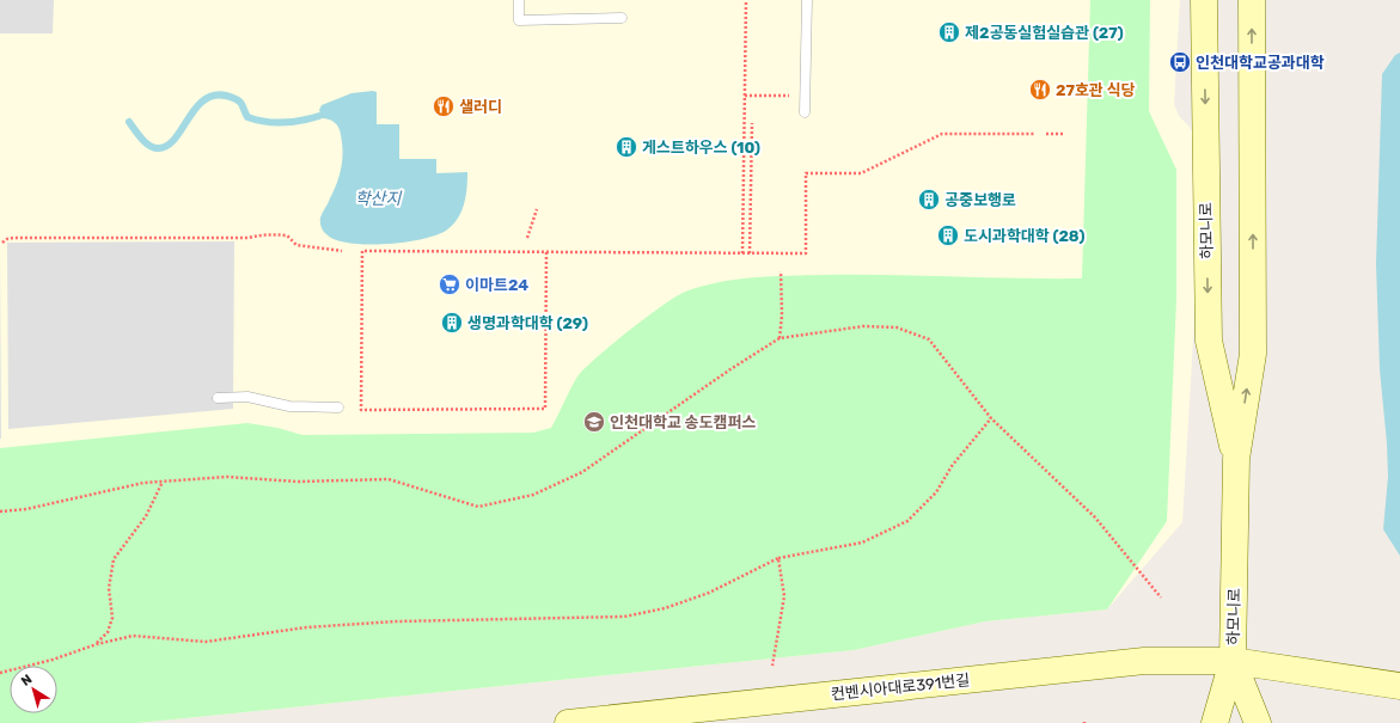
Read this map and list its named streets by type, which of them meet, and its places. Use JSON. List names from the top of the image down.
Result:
{
  "streets": {
    "street": ["하모니로", "컨벤시아대로391번길"]
  },
  "crossings": [
    ["하모니로", "컨벤시아대로391번길"]
  ],
  "water": ["학산지"],
  "places": {
    "building": [
      "제2공동실험실습관 (27)",
      "게스트하우스 (10)",
      "공중보행로",
      "도시과학대학 (28)",
      "생명과학대학 (29)"
    ],
    "bus stop": ["인천대학교공과대학"],
    "restaurant": ["27호관 식당", "샐러디"],
    "supermarket": ["이마트24"],
    "school or university": ["인천대학교 송도캠퍼스"]
  },
  "north": "top left"
}
